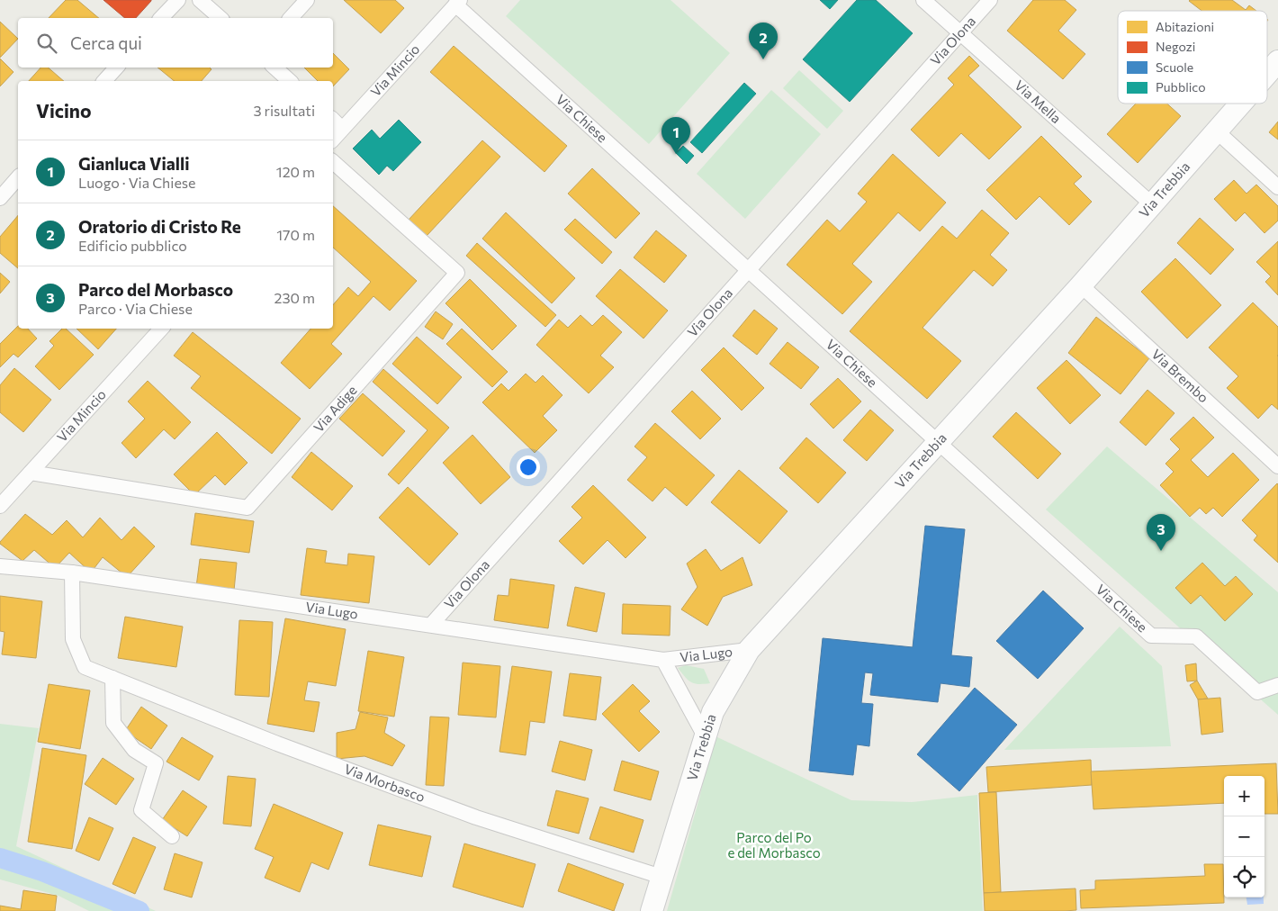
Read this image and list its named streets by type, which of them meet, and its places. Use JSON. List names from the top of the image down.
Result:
{
  "streets": {
    "street": [
      "Via Olona",
      "Via Mincio",
      "Via Mella",
      "Via Chiese",
      "Via Trebbia",
      "Via Brembo",
      "Via Adige",
      "Via Lugo",
      "Via Morbasco"
    ]
  },
  "crossings": [
    ["Via Olona", "Via Mella"],
    ["Via Olona", "Via Chiese"],
    ["Via Olona", "Via Lugo"],
    ["Via Mincio", "Via Chiese"],
    ["Via Mincio", "Via Adige"],
    ["Via Mella", "Via Trebbia"],
    ["Via Chiese", "Via Trebbia"],
    ["Via Trebbia", "Via Brembo"],
    ["Via Trebbia", "Via Lugo"],
    ["Via Trebbia", "Via Morbasco"],
    ["Via Lugo", "Via Morbasco"]
  ],
  "parks": ["Parco del Po e del Morbasco"],
  "legend": [
    "Abitazioni",
    "Negozi",
    "Scuole",
    "Pubblico"
  ],
  "page": {
    "search": "Cerca qui",
    "pins": ["2", "1", "3"],
    "heading": ["Vicino", "3 risultati"],
    "list": [
      {
        "mark": "1",
        "name": "Gianluca Vialli",
        "note": "Luogo · Via Chiese",
        "value": "120 m"
      },
      {
        "mark": "2",
        "name": "Oratorio di Cristo Re",
        "note": "Edificio pubblico",
        "value": "170 m"
      },
      {
        "mark": "3",
        "name": "Parco del Morbasco",
        "note": "Parco · Via Chiese",
        "value": "230 m"
      }
    ],
    "map_buttons": ["+", "−"]
  }
}
